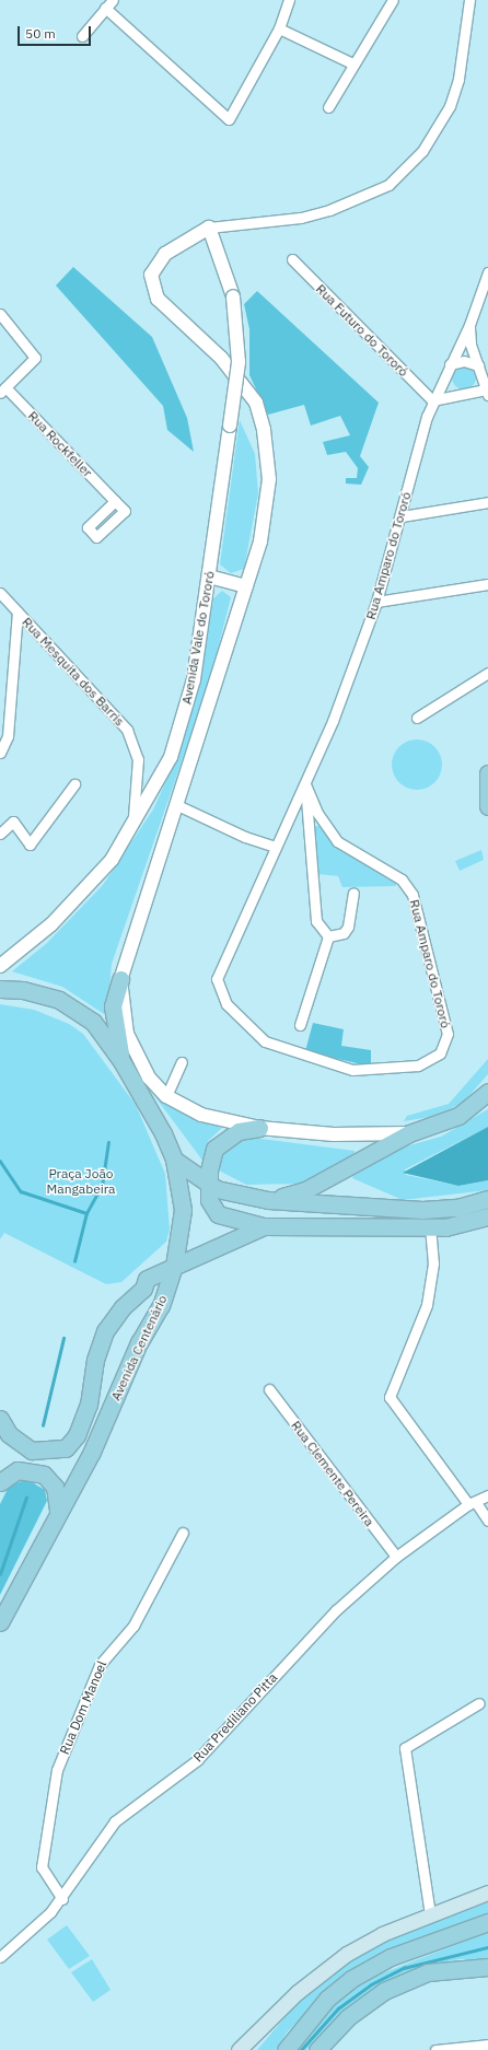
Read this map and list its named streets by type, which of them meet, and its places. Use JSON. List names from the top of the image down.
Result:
{
  "streets": {
    "main road": ["Avenida Centenário"],
    "street": [
      "Rua Futuro do Tororó",
      "Rua Rockfeller",
      "Rua Amparo do Tororó",
      "Avenida Vale do Tororó",
      "Rua Mesquita dos Barris",
      "Rua Clemente Pereira",
      "Rua Dom Manoel",
      "Rua Prediliano Pitta"
    ]
  },
  "crossings": [
    ["Rua Futuro do Tororó", "Rua Amparo do Tororó"],
    ["Avenida Vale do Tororó", "Rua Mesquita dos Barris"],
    ["Rua Clemente Pereira", "Rua Prediliano Pitta"],
    ["Rua Dom Manoel", "Rua Prediliano Pitta"]
  ],
  "parks": ["Praça João Mangabeira"],
  "scale_bar": "50 m"
}
